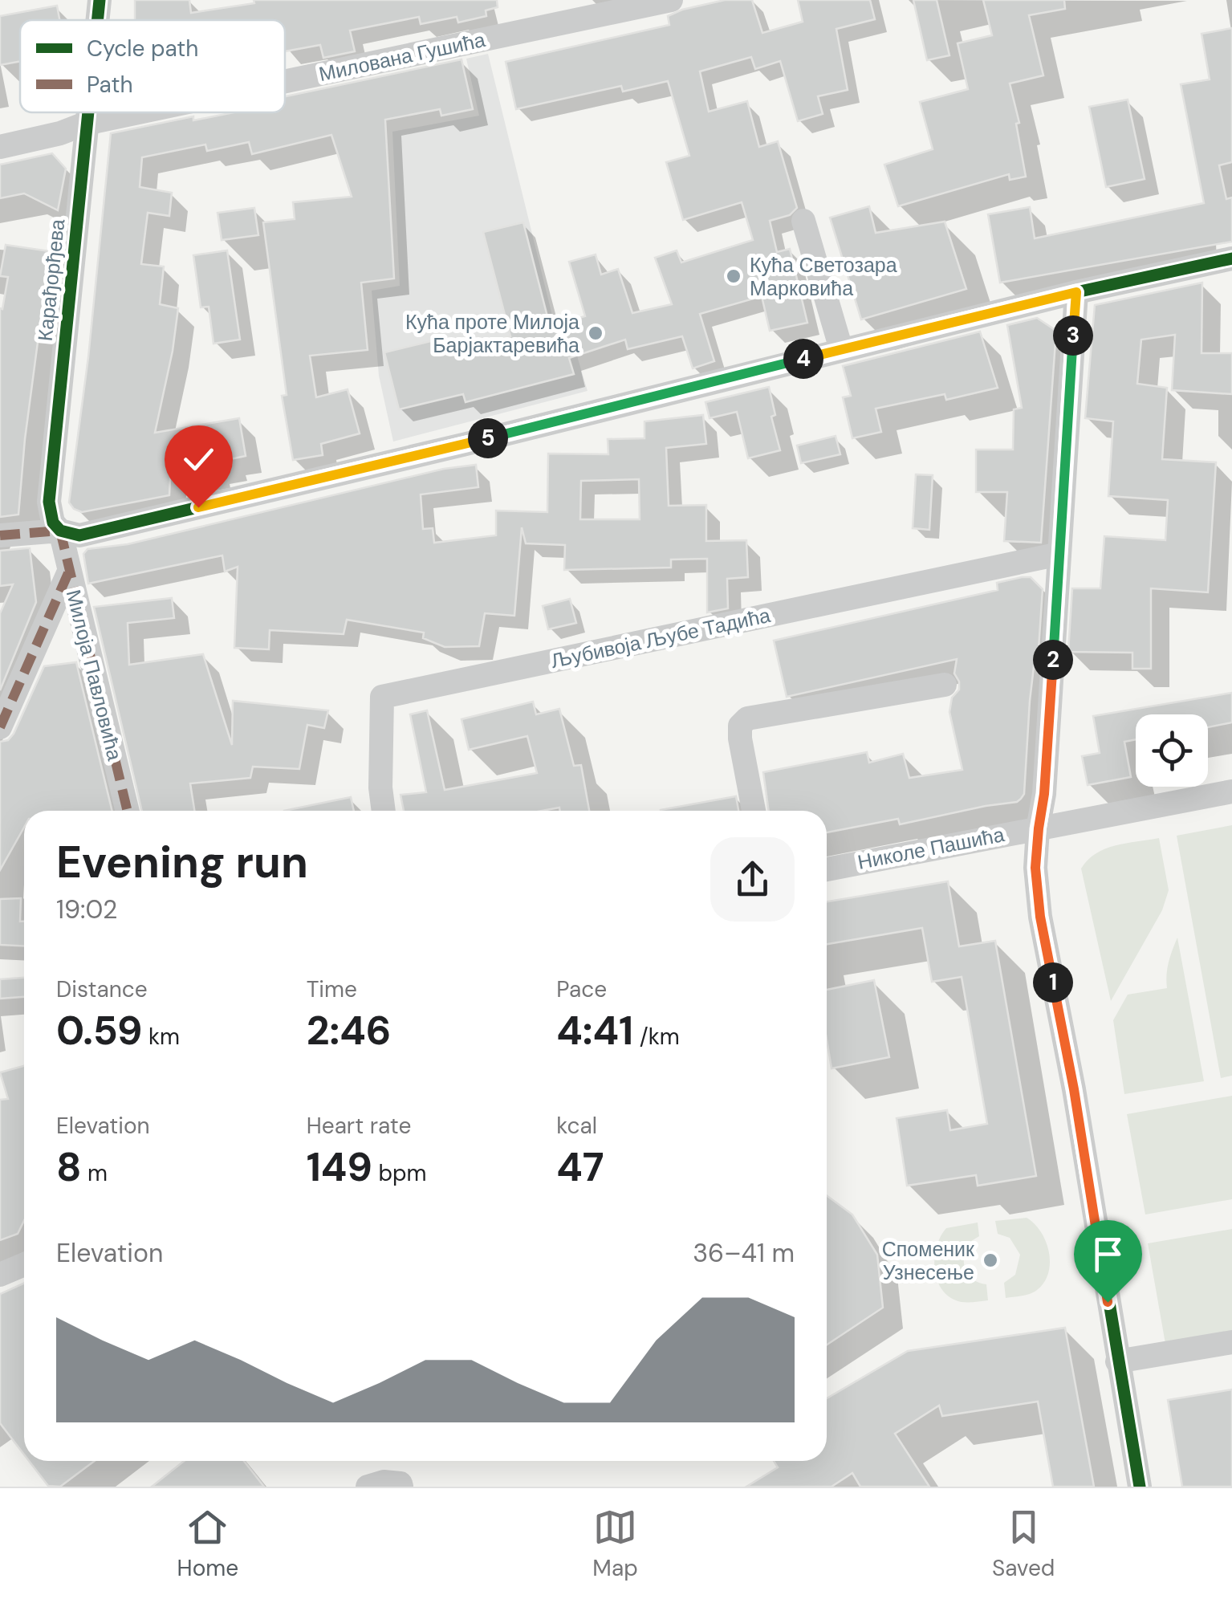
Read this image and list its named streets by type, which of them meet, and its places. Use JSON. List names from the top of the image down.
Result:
{
  "streets": {
    "street": [
      "Милована Гушића",
      "Карађорђева",
      "Љубивоја Љубе Тадића",
      "Милоја Павловића",
      "Николе Пашића"
    ]
  },
  "crossings": [
    ["Милована Гушића", "Карађорђева"],
    ["Карађорђева", "Милоја Павловића"]
  ],
  "places": ["Кућа Светозара Марковића", "Кућа проте Милоја Барјактаревића", "Споменик Узнесење"],
  "legend": ["Cycle path", "Path"],
  "page": {
    "pins": [
      "3",
      "4",
      "5",
      "2",
      "1"
    ],
    "heading": ["Evening run", "19:02"],
    "stats": [
      ["Distance", "0.59 km"],
      ["Time", "2:46"],
      ["Pace", "4:41 /km"],
      ["Elevation", "8 m"],
      ["Heart rate", "149 bpm"],
      ["kcal", "47"]
    ],
    "chart": ["Elevation", "36–41 m"],
    "tabs": ["Home", "Map", "Saved"]
  }
}
